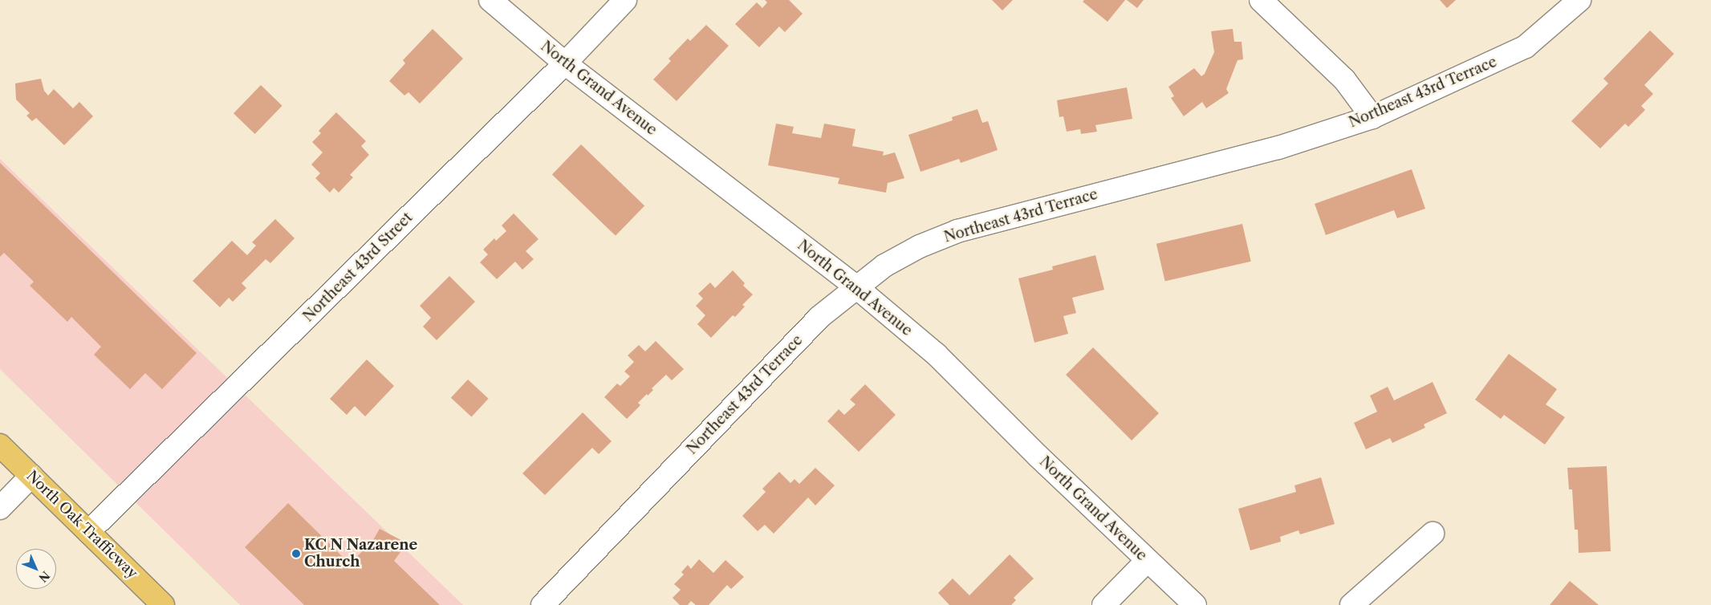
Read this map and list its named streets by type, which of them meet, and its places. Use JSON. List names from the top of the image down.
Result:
{
  "streets": {
    "main road": ["North Oak Trafficway"],
    "street": ["North Grand Avenue", "Northeast 43rd Terrace", "Northeast 43rd Street"]
  },
  "crossings": [
    ["North Grand Avenue", "Northeast 43rd Terrace"],
    ["North Grand Avenue", "Northeast 43rd Street"],
    ["Northeast 43rd Street", "North Oak Trafficway"]
  ],
  "places": ["KC N Nazarene Church"],
  "north": "bottom right"
}
